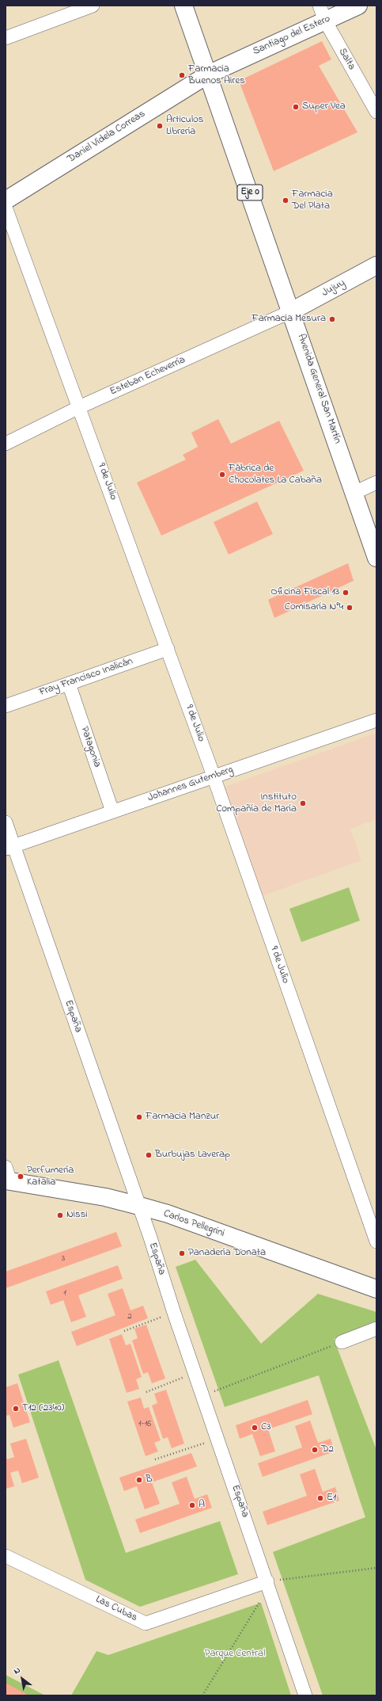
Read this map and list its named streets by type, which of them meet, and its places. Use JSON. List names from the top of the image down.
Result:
{
  "streets": {
    "street": [
      "Santiago del Estero",
      "Salta",
      "Daniel Videla Correas",
      "Eje 0",
      "Jujuy",
      "Esteban Echeverría",
      "Avenida General San Martín",
      "9 de Julio",
      "Fray Francisco Inalicán",
      "Patagonia",
      "Johannes Gutemberg",
      "España",
      "Carlos Pellegrini",
      "Las Cubas"
    ]
  },
  "crossings": [
    ["Santiago del Estero", "Salta"],
    ["Santiago del Estero", "Daniel Videla Correas"],
    ["Santiago del Estero", "Avenida General San Martín"],
    ["Daniel Videla Correas", "Avenida General San Martín"],
    ["Jujuy", "Esteban Echeverría"],
    ["Jujuy", "Avenida General San Martín"],
    ["Esteban Echeverría", "Avenida General San Martín"],
    ["Esteban Echeverría", "9 de Julio"],
    ["9 de Julio", "Fray Francisco Inalicán"],
    ["9 de Julio", "Johannes Gutemberg"],
    ["Fray Francisco Inalicán", "Patagonia"],
    ["Patagonia", "Johannes Gutemberg"],
    ["Johannes Gutemberg", "España"],
    ["España", "Carlos Pellegrini"],
    ["España", "Las Cubas"]
  ],
  "parks": ["Parque Central"],
  "places": [
    "Farmacia Buenos Aires",
    "Super Vea",
    "Articulos Librería",
    "Farmacia Del Plata",
    "Farmacia Mesura",
    "Fábrica de Chocolates La Cabaña",
    "Oficina Fiscal 13",
    "Comisaría N°4",
    "Instituto Compañía de María",
    "Farmacia Manzur",
    "Burbujas Laverap",
    "Perfumería Katalia",
    "Nissi",
    "Panadería Donata",
    "T12 (2340)",
    "C3",
    "D2",
    "B",
    "E1",
    "A"
  ],
  "house_numbers": [
    "3",
    "1",
    "2",
    "1-16"
  ],
  "north": "top left"
}
